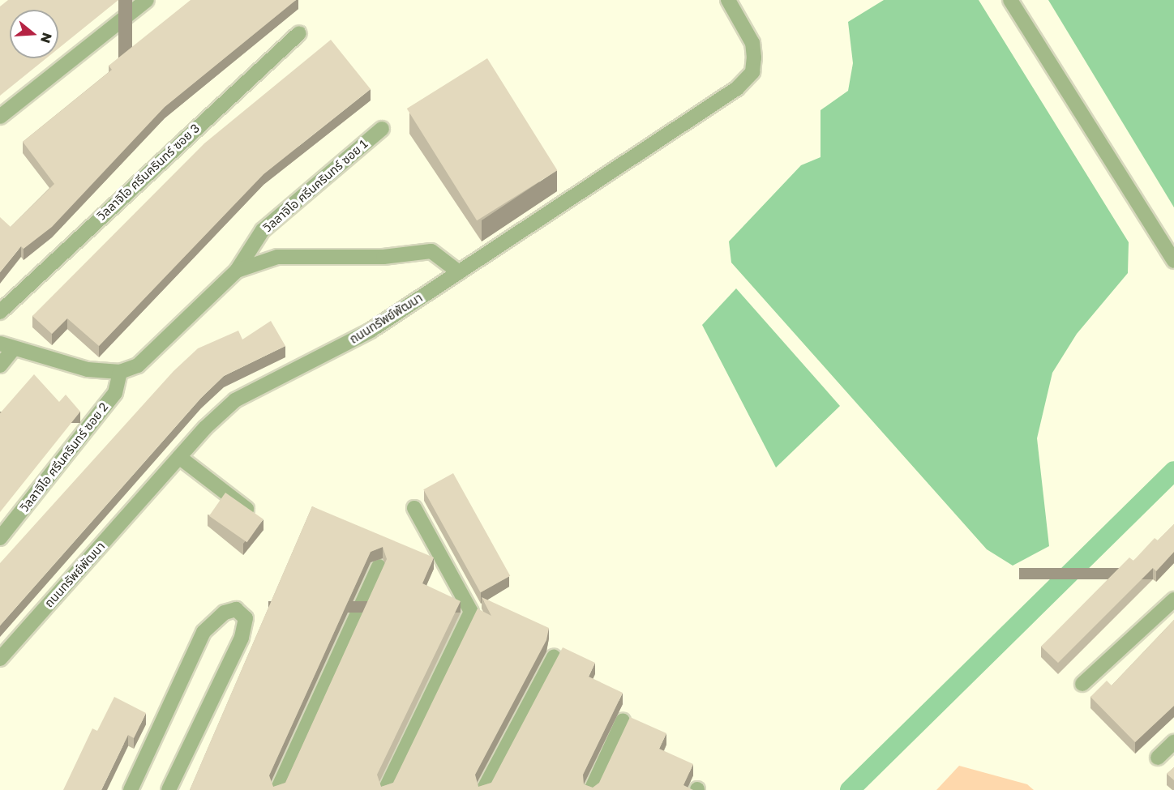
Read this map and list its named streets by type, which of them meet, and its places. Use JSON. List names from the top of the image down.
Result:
{
  "streets": {
    "street": [
      "วิลลาจิโอ ศรีนครินทร์ ซอย 3",
      "วิลลาจิโอ ศรีนครินทร์ ซอย 1",
      "ถนนทรัพย์พัฒนา",
      "วิลลาจิโอ ศรีนครินทร์ ซอย 2"
    ]
  },
  "north": "right"
}
